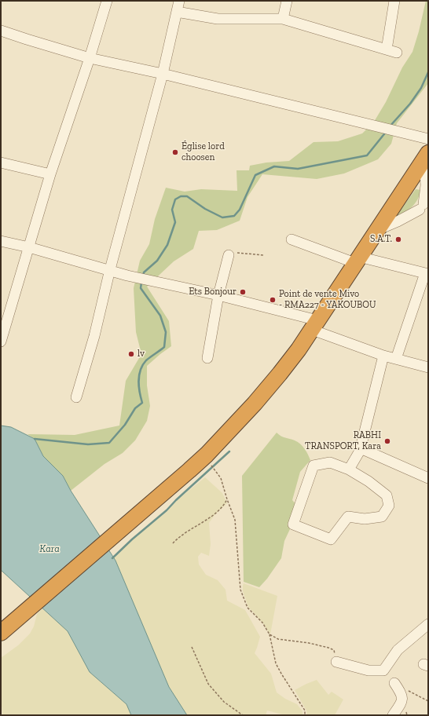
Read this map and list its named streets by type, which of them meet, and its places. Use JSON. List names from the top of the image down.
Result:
{
  "water": ["Kara"],
  "places": [
    "Église lord choosen",
    "S.A.T.",
    "Ets Bonjour",
    "Point de vente Mivo - RMA227 - YAKOUBOU",
    "lv",
    "RABHI TRANSPORT, Kara"
  ]
}
